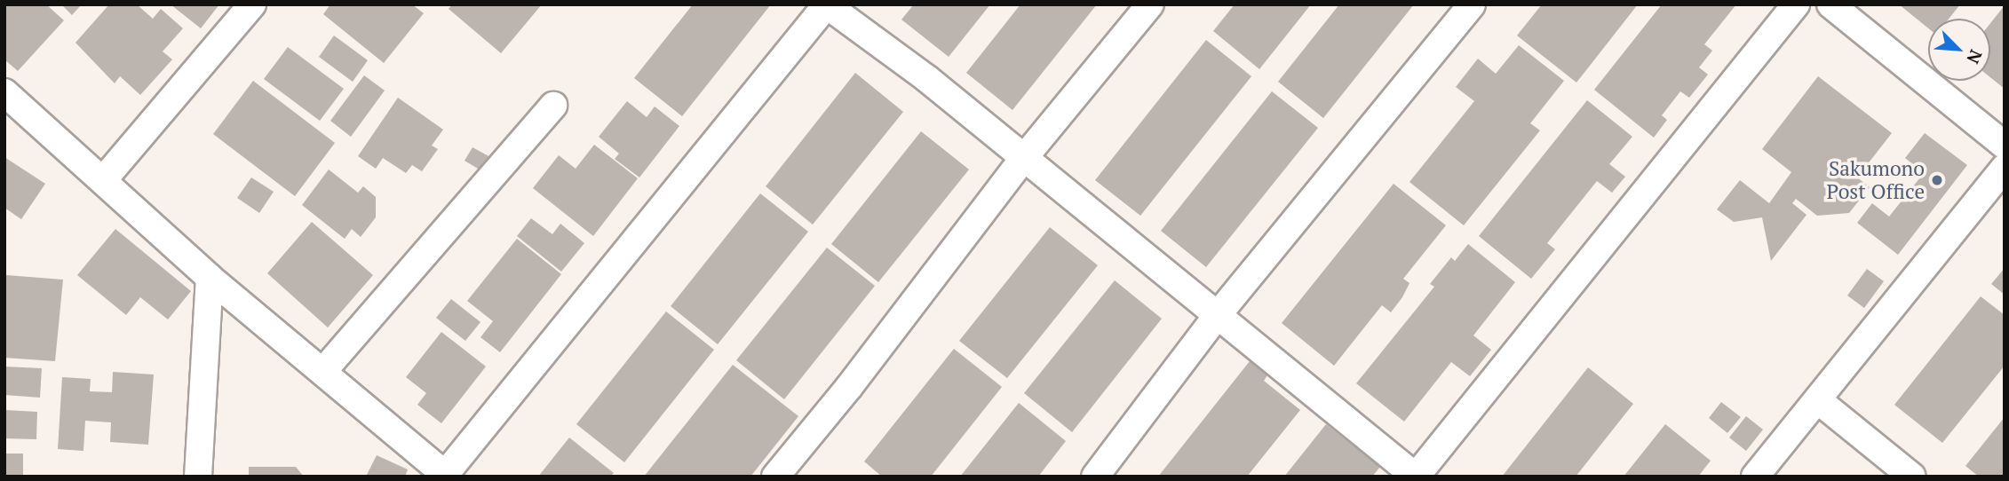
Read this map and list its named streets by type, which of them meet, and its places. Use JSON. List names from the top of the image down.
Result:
{
  "places": ["Sakumono Post Office"],
  "north": "bottom right"
}
